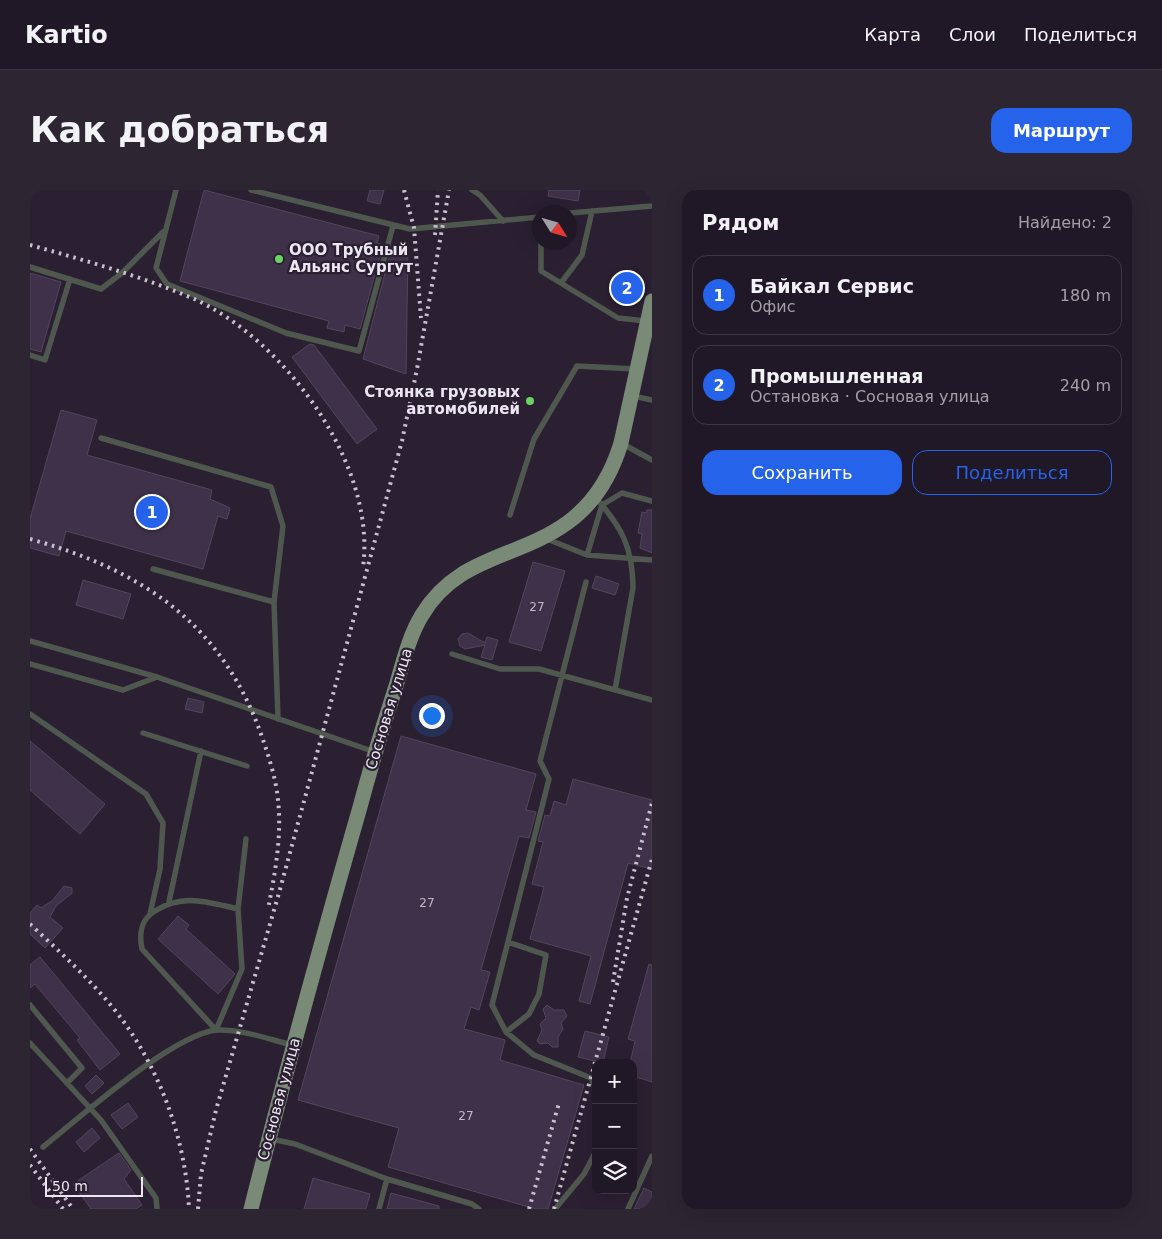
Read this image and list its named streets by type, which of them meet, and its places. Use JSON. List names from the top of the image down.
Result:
{
  "streets": {
    "main road": ["Сосновая улица"]
  },
  "places": ["ООО Трубный Альянс Сургут", "Стоянка грузовых автомобилей"],
  "house_numbers": ["27", "27", "27"],
  "scale_bar": "50 m",
  "north": "bottom right",
  "page": {
    "header": "Kartio",
    "nav": ["Карта", "Слои", "Поделиться"],
    "buttons": [
      "Маршрут",
      ["Сохранить", "Поделиться"]
    ],
    "title": "Как добраться",
    "heading": ["Рядом", "Найдено: 2"],
    "list": [
      {
        "mark": "1",
        "name": "Байкал Сервис",
        "note": "Офис",
        "value": "180 m"
      },
      {
        "mark": "2",
        "name": "Промышленная",
        "note": "Остановка · Сосновая улица",
        "value": "240 m"
      }
    ],
    "pins": ["2", "1"],
    "map_buttons": ["+", "−"],
    "scale": "50 m"
  }
}
